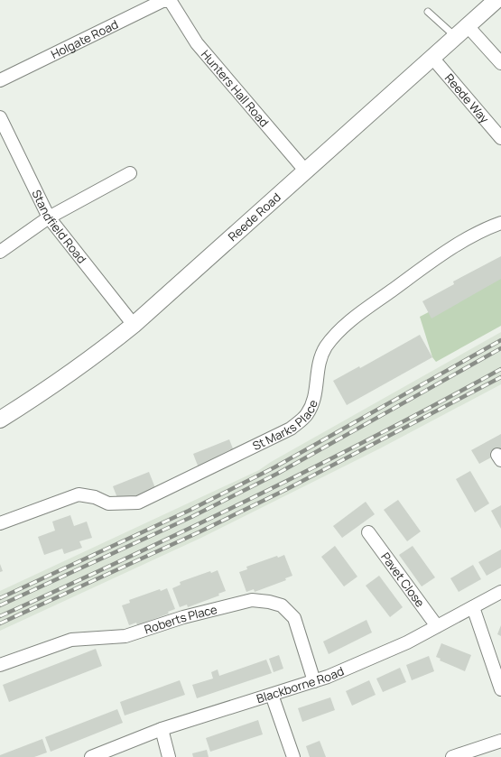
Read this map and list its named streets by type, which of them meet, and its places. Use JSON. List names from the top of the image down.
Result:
{
  "streets": {
    "street": [
      "Holgate Road",
      "Hunters Hall Road",
      "Reede Way",
      "Reede Road",
      "Standfield Road",
      "St Marks Place",
      "Pavet Close",
      "Roberts Place",
      "Blackborne Road"
    ]
  },
  "crossings": [
    ["Holgate Road", "Hunters Hall Road"],
    ["Hunters Hall Road", "Reede Road"],
    ["Reede Way", "Reede Road"],
    ["Reede Road", "Standfield Road"],
    ["Pavet Close", "Blackborne Road"],
    ["Roberts Place", "Blackborne Road"]
  ]
}
